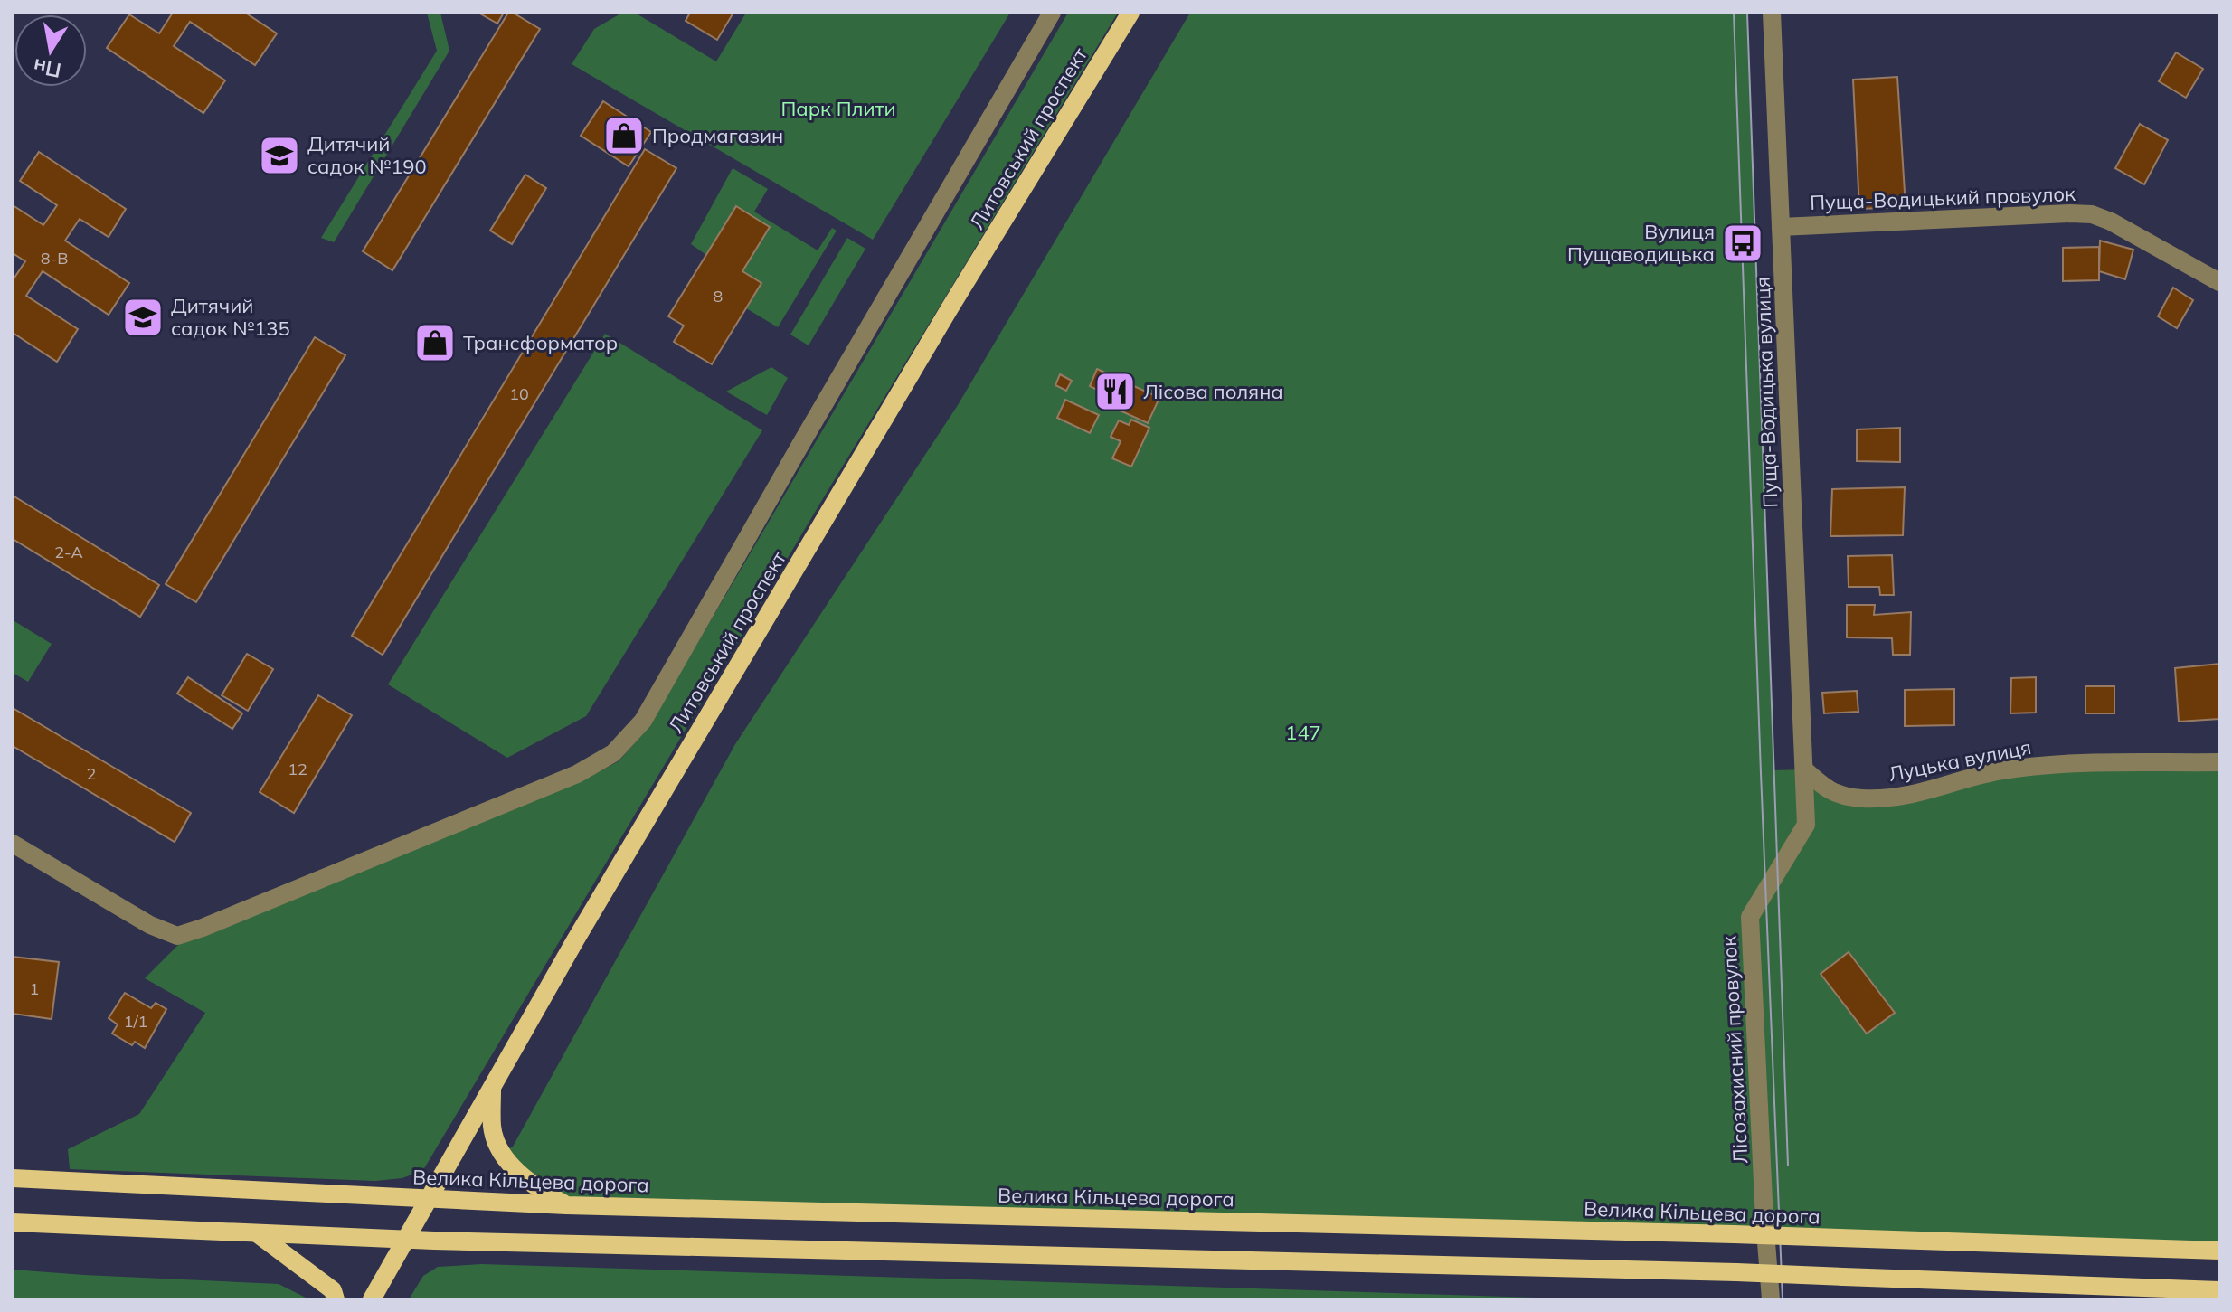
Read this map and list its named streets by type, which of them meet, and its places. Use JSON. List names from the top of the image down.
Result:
{
  "streets": {
    "main road": ["Литовський проспект", "Велика Кільцева дорога"],
    "street": [
      "Пуща-Водицький провулок",
      "Пуща-Водицька вулиця",
      "Луцька вулиця",
      "Лісозахисний провулок"
    ]
  },
  "crossings": [
    ["Литовський проспект", "Велика Кільцева дорога"],
    ["Пуща-Водицький провулок", "Пуща-Водицька вулиця"],
    ["Пуща-Водицька вулиця", "Луцька вулиця"],
    ["Пуща-Водицька вулиця", "Лісозахисний провулок"],
    ["Луцька вулиця", "Лісозахисний провулок"]
  ],
  "parks": ["Парк Плити", "147"],
  "places": {
    "shop": ["Продмагазин", "Трансформатор"],
    "school or university": ["Дитячий садок №190", "Дитячий садок №135"],
    "bus stop": ["Вулиця Пущаводицька"],
    "restaurant": ["Лісова поляна"]
  },
  "house_numbers": [
    "8-В",
    "8",
    "10",
    "2-А",
    "12",
    "2",
    "1",
    "1/1"
  ],
  "north": "bottom"
}
